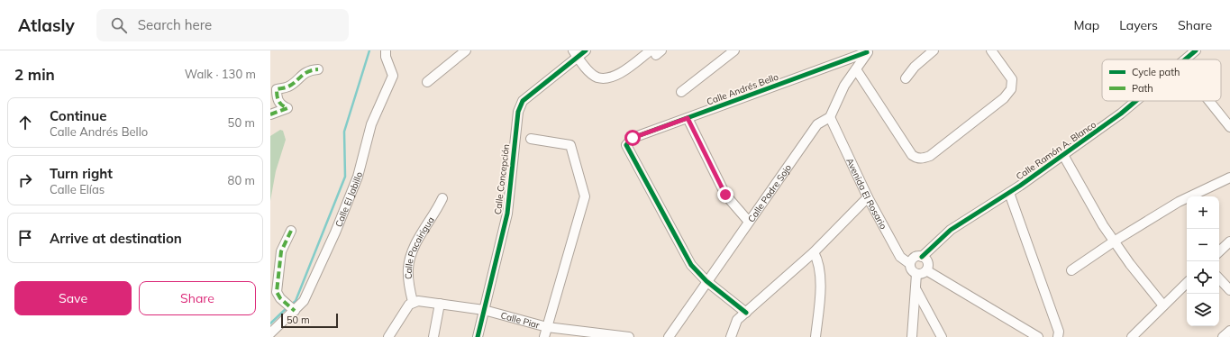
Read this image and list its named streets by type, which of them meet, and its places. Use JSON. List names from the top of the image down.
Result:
{
  "streets": {
    "street": [
      "Calle Andrés Bello",
      "Calle Ramón A. Blanco",
      "Calle Concepción",
      "Calle Padre Sojo",
      "Avenida El Rosario",
      "Calle El Jabillo",
      "Calle Pacairigua",
      "Calle Piar"
    ]
  },
  "crossings": [
    ["Calle Andrés Bello", "Calle Padre Sojo"],
    ["Calle Ramón A. Blanco", "Avenida El Rosario"],
    ["Calle Concepción", "Calle Piar"],
    ["Calle Padre Sojo", "Avenida El Rosario"],
    ["Calle Pacairigua", "Calle Piar"]
  ],
  "legend": ["Cycle path", "Path"],
  "scale_bar": "50 m",
  "page": {
    "header": "Atlasly",
    "search": "Search here",
    "nav": ["Map", "Layers", "Share"],
    "heading": ["2 min", "Walk · 130 m"],
    "list": [
      ["Continue", "Calle Andrés Bello", "50 m"],
      ["Turn right", "Calle Elías", "80 m"],
      "Arrive at destination"
    ],
    "map_buttons": ["+", "−"],
    "buttons": ["Save", "Share"],
    "scale": "50 m"
  }
}
